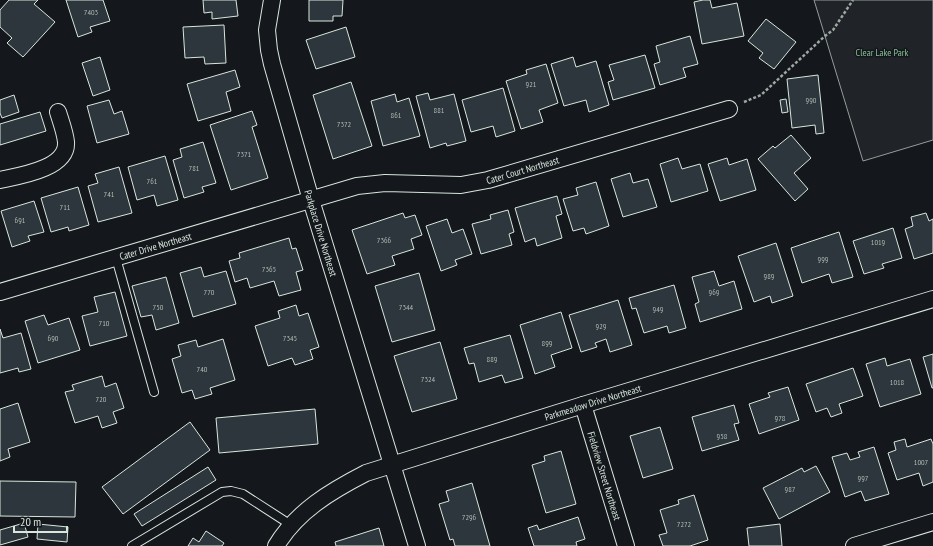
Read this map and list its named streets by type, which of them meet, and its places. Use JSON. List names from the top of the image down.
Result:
{
  "streets": {
    "street": [
      "Cater Court Northeast",
      "Parkplace Drive Northeast",
      "Cater Drive Northeast",
      "Parkmeadow Drive Northeast",
      "Fieldview Street Northeast"
    ]
  },
  "crossings": [
    ["Cater Court Northeast", "Parkplace Drive Northeast"],
    ["Cater Court Northeast", "Cater Drive Northeast"],
    ["Parkplace Drive Northeast", "Cater Drive Northeast"],
    ["Parkplace Drive Northeast", "Parkmeadow Drive Northeast"],
    ["Parkmeadow Drive Northeast", "Fieldview Street Northeast"]
  ],
  "parks": ["Clear Lake Park"],
  "house_numbers": [
    "7403",
    "921",
    "990",
    "881",
    "861",
    "7372",
    "7371",
    "781",
    "761",
    "741",
    "711",
    "691",
    "7366",
    "1019",
    "999",
    "7365",
    "989",
    "770",
    "969",
    "750",
    "7344",
    "949",
    "710",
    "929",
    "690",
    "7345",
    "899",
    "889",
    "740",
    "7324",
    "1018",
    "720",
    "978",
    "958",
    "1007",
    "997",
    "987",
    "7296",
    "7272"
  ],
  "scale_bar": "20 m"
}
